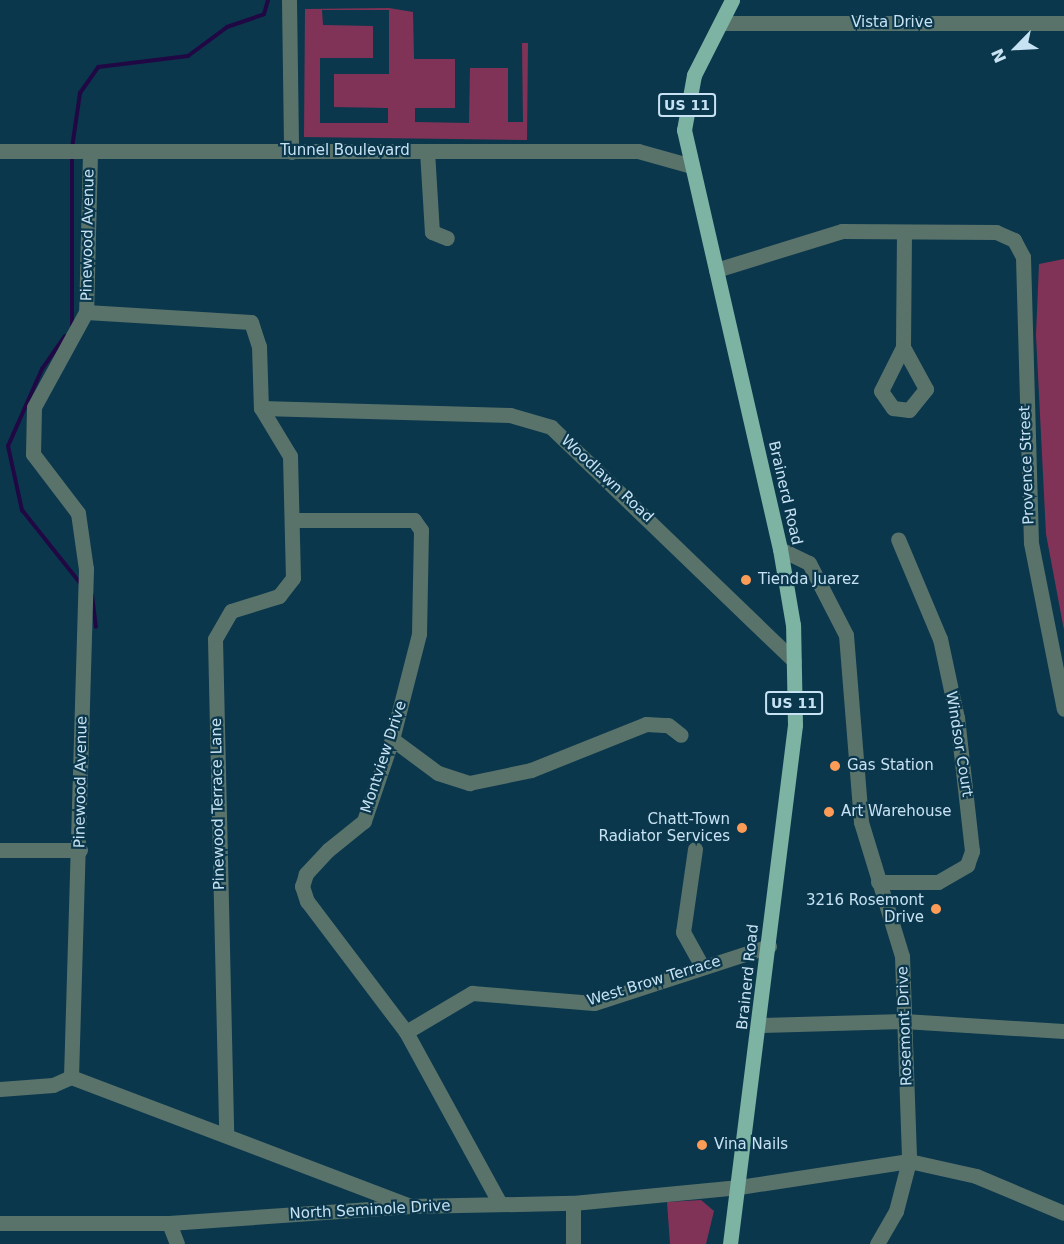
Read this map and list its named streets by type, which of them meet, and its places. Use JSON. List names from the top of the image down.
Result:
{
  "streets": {
    "main road": ["US 11", "Brainerd Road"],
    "street": [
      "Vista Drive",
      "Tunnel Boulevard",
      "Pinewood Avenue",
      "Provence Street",
      "Woodlawn Road",
      "Windsor Court",
      "Montview Drive",
      "Pinewood Terrace Lane",
      "West Brow Terrace",
      "Rosemont Drive",
      "North Seminole Drive"
    ]
  },
  "crossings": [
    ["Vista Drive", "Brainerd Road"],
    ["Tunnel Boulevard", "Pinewood Avenue"],
    ["Tunnel Boulevard", "Brainerd Road"],
    ["Woodlawn Road", "Brainerd Road"],
    ["Brainerd Road", "West Brow Terrace"],
    ["Brainerd Road", "Rosemont Drive"],
    ["Brainerd Road", "North Seminole Drive"],
    ["Windsor Court", "Rosemont Drive"],
    ["Montview Drive", "Pinewood Terrace Lane"],
    ["Montview Drive", "West Brow Terrace"],
    ["Montview Drive", "North Seminole Drive"],
    ["Rosemont Drive", "North Seminole Drive"]
  ],
  "places": [
    "Tienda Juarez",
    "Gas Station",
    "Art Warehouse",
    "Chatt-Town Radiator Services",
    "3216 Rosemont Drive",
    "Vina Nails"
  ],
  "north": "bottom left"
}
